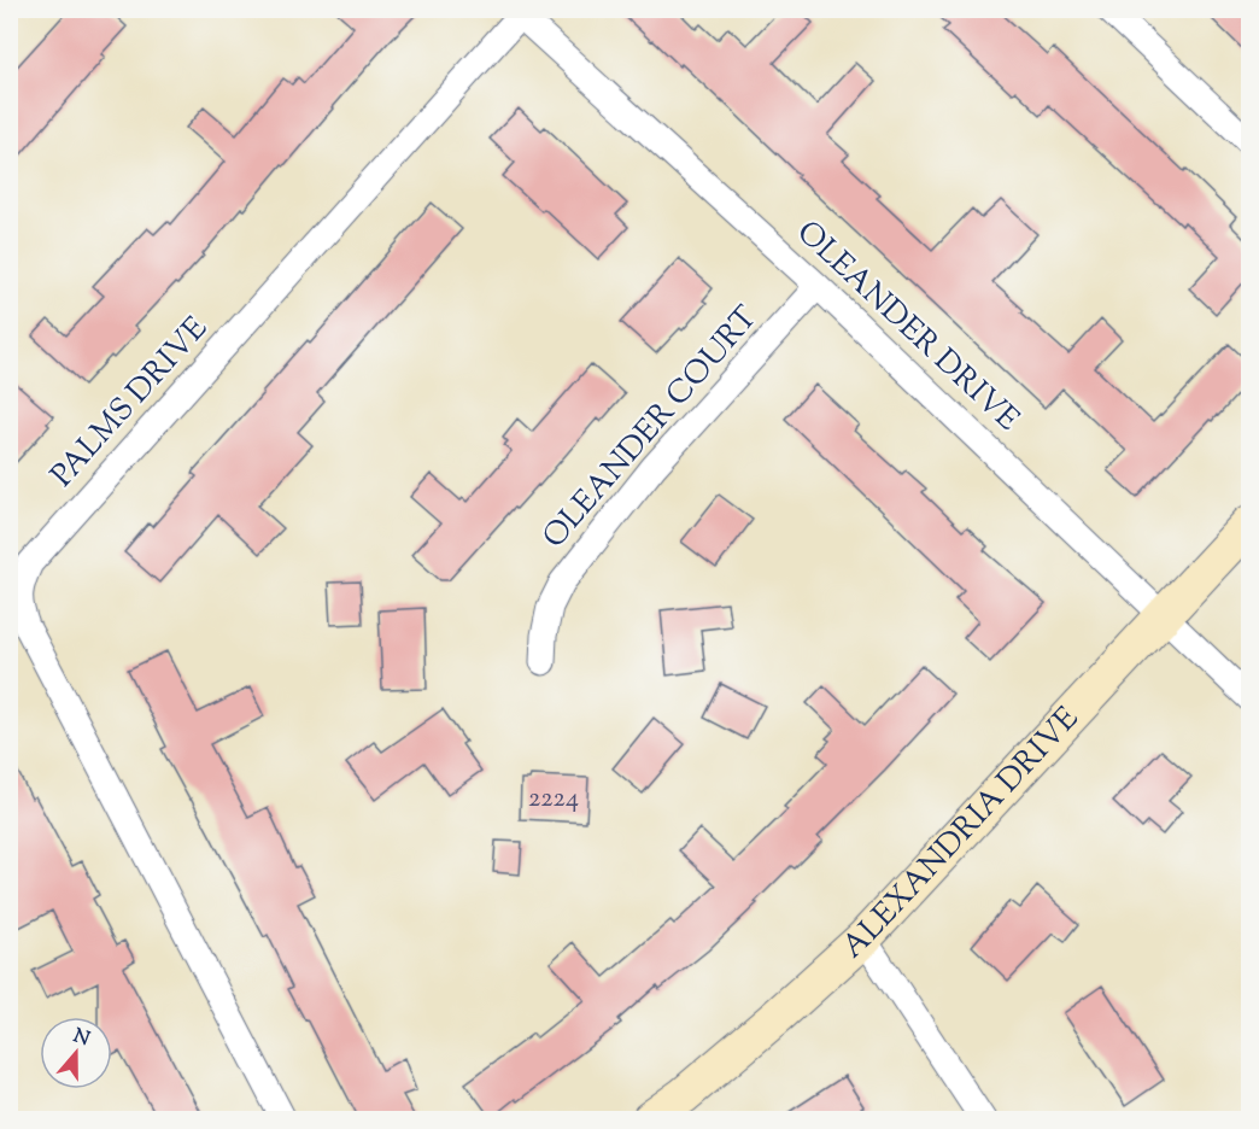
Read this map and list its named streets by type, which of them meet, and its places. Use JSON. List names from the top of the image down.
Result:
{
  "streets": {
    "street": [
      "OLEANDER DRIVE",
      "PALMS DRIVE",
      "OLEANDER COURT",
      "ALEXANDRIA DRIVE"
    ]
  },
  "crossings": [
    ["OLEANDER DRIVE", "PALMS DRIVE"],
    ["OLEANDER DRIVE", "OLEANDER COURT"],
    ["OLEANDER DRIVE", "ALEXANDRIA DRIVE"]
  ],
  "house_numbers": ["2224"],
  "north": "top"
}
